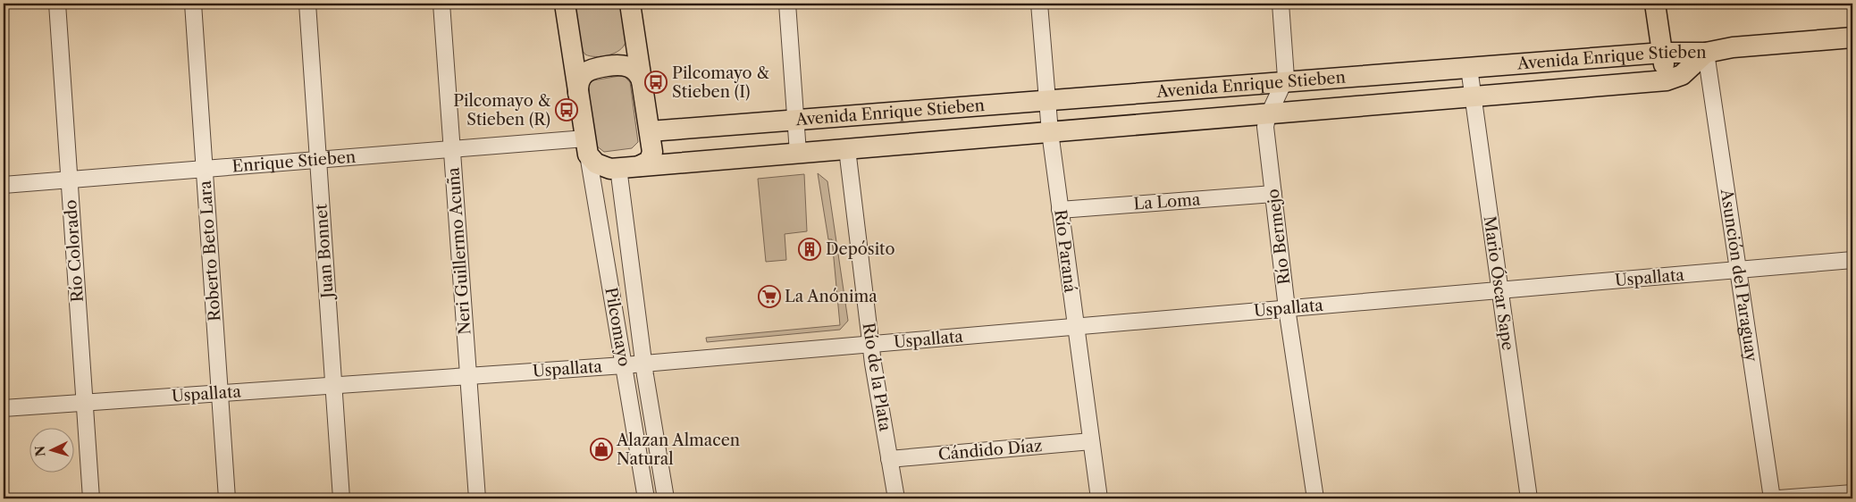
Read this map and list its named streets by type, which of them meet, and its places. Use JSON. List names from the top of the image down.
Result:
{
  "streets": {
    "main road": ["Avenida Enrique Stieben"],
    "street": [
      "Enrique Stieben",
      "La Loma",
      "Río Bermejo",
      "Río Colorado",
      "Roberto Beto Lara",
      "Juan Bonnet",
      "Neri Guillermo Acuña",
      "Río Paraná",
      "Asunción del Paraguay",
      "Uspallata",
      "Mario Óscar Sape",
      "Pilcomayo",
      "Río de la Plata",
      "Cándido Díaz"
    ]
  },
  "crossings": [
    ["Avenida Enrique Stieben", "Enrique Stieben"],
    ["Avenida Enrique Stieben", "Río Bermejo"],
    ["Avenida Enrique Stieben", "Río Paraná"],
    ["Avenida Enrique Stieben", "Asunción del Paraguay"],
    ["Avenida Enrique Stieben", "Mario Óscar Sape"],
    ["Avenida Enrique Stieben", "Pilcomayo"],
    ["Avenida Enrique Stieben", "Río de la Plata"],
    ["Enrique Stieben", "Río Colorado"],
    ["Enrique Stieben", "Roberto Beto Lara"],
    ["Enrique Stieben", "Juan Bonnet"],
    ["Enrique Stieben", "Neri Guillermo Acuña"],
    ["Enrique Stieben", "Pilcomayo"],
    ["La Loma", "Río Bermejo"],
    ["La Loma", "Río Paraná"],
    ["Río Bermejo", "Uspallata"],
    ["Río Colorado", "Uspallata"],
    ["Roberto Beto Lara", "Uspallata"],
    ["Juan Bonnet", "Uspallata"],
    ["Neri Guillermo Acuña", "Uspallata"],
    ["Río Paraná", "Uspallata"],
    ["Río Paraná", "Cándido Díaz"],
    ["Asunción del Paraguay", "Uspallata"],
    ["Uspallata", "Mario Óscar Sape"],
    ["Uspallata", "Pilcomayo"],
    ["Uspallata", "Río de la Plata"],
    ["Río de la Plata", "Cándido Díaz"]
  ],
  "places": {
    "bus stop": ["Pilcomayo & Stieben (I)", "Pilcomayo & Stieben (R)"],
    "building": ["Depósito"],
    "supermarket": ["La Anónima"],
    "shop": ["Alazan Almacen Natural"]
  },
  "north": "left"
}
